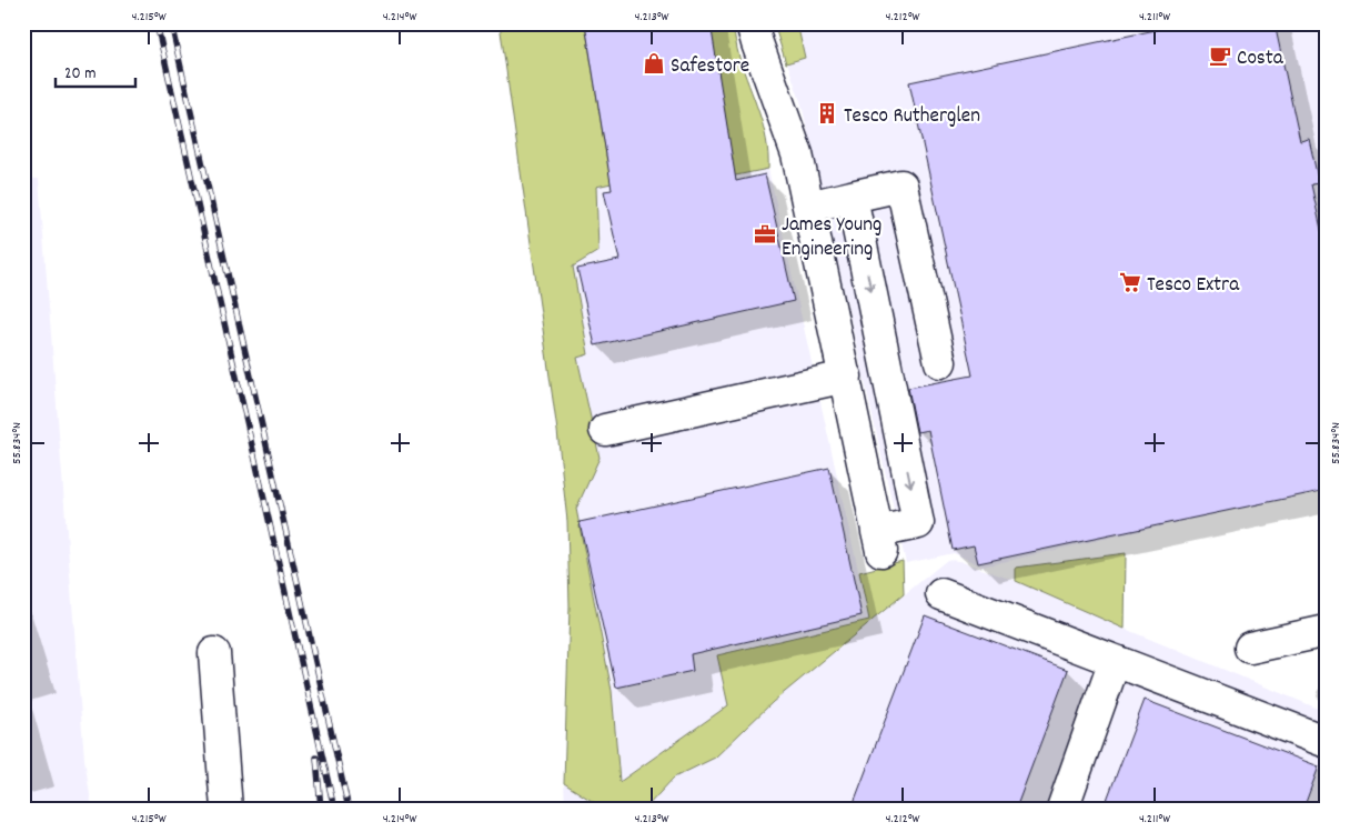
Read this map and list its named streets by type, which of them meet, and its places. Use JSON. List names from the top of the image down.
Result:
{
  "places": {
    "cafe": ["Costa"],
    "shop": ["Safestore"],
    "building": ["Tesco Rutherglen"],
    "office": ["James Young Engineering"],
    "supermarket": ["Tesco Extra"]
  },
  "scale_bar": "20 m",
  "coordinates": [
    "4.215°W",
    "4.214°W",
    "4.213°W",
    "4.212°W",
    "4.211°W",
    "55.834°N"
  ]
}
